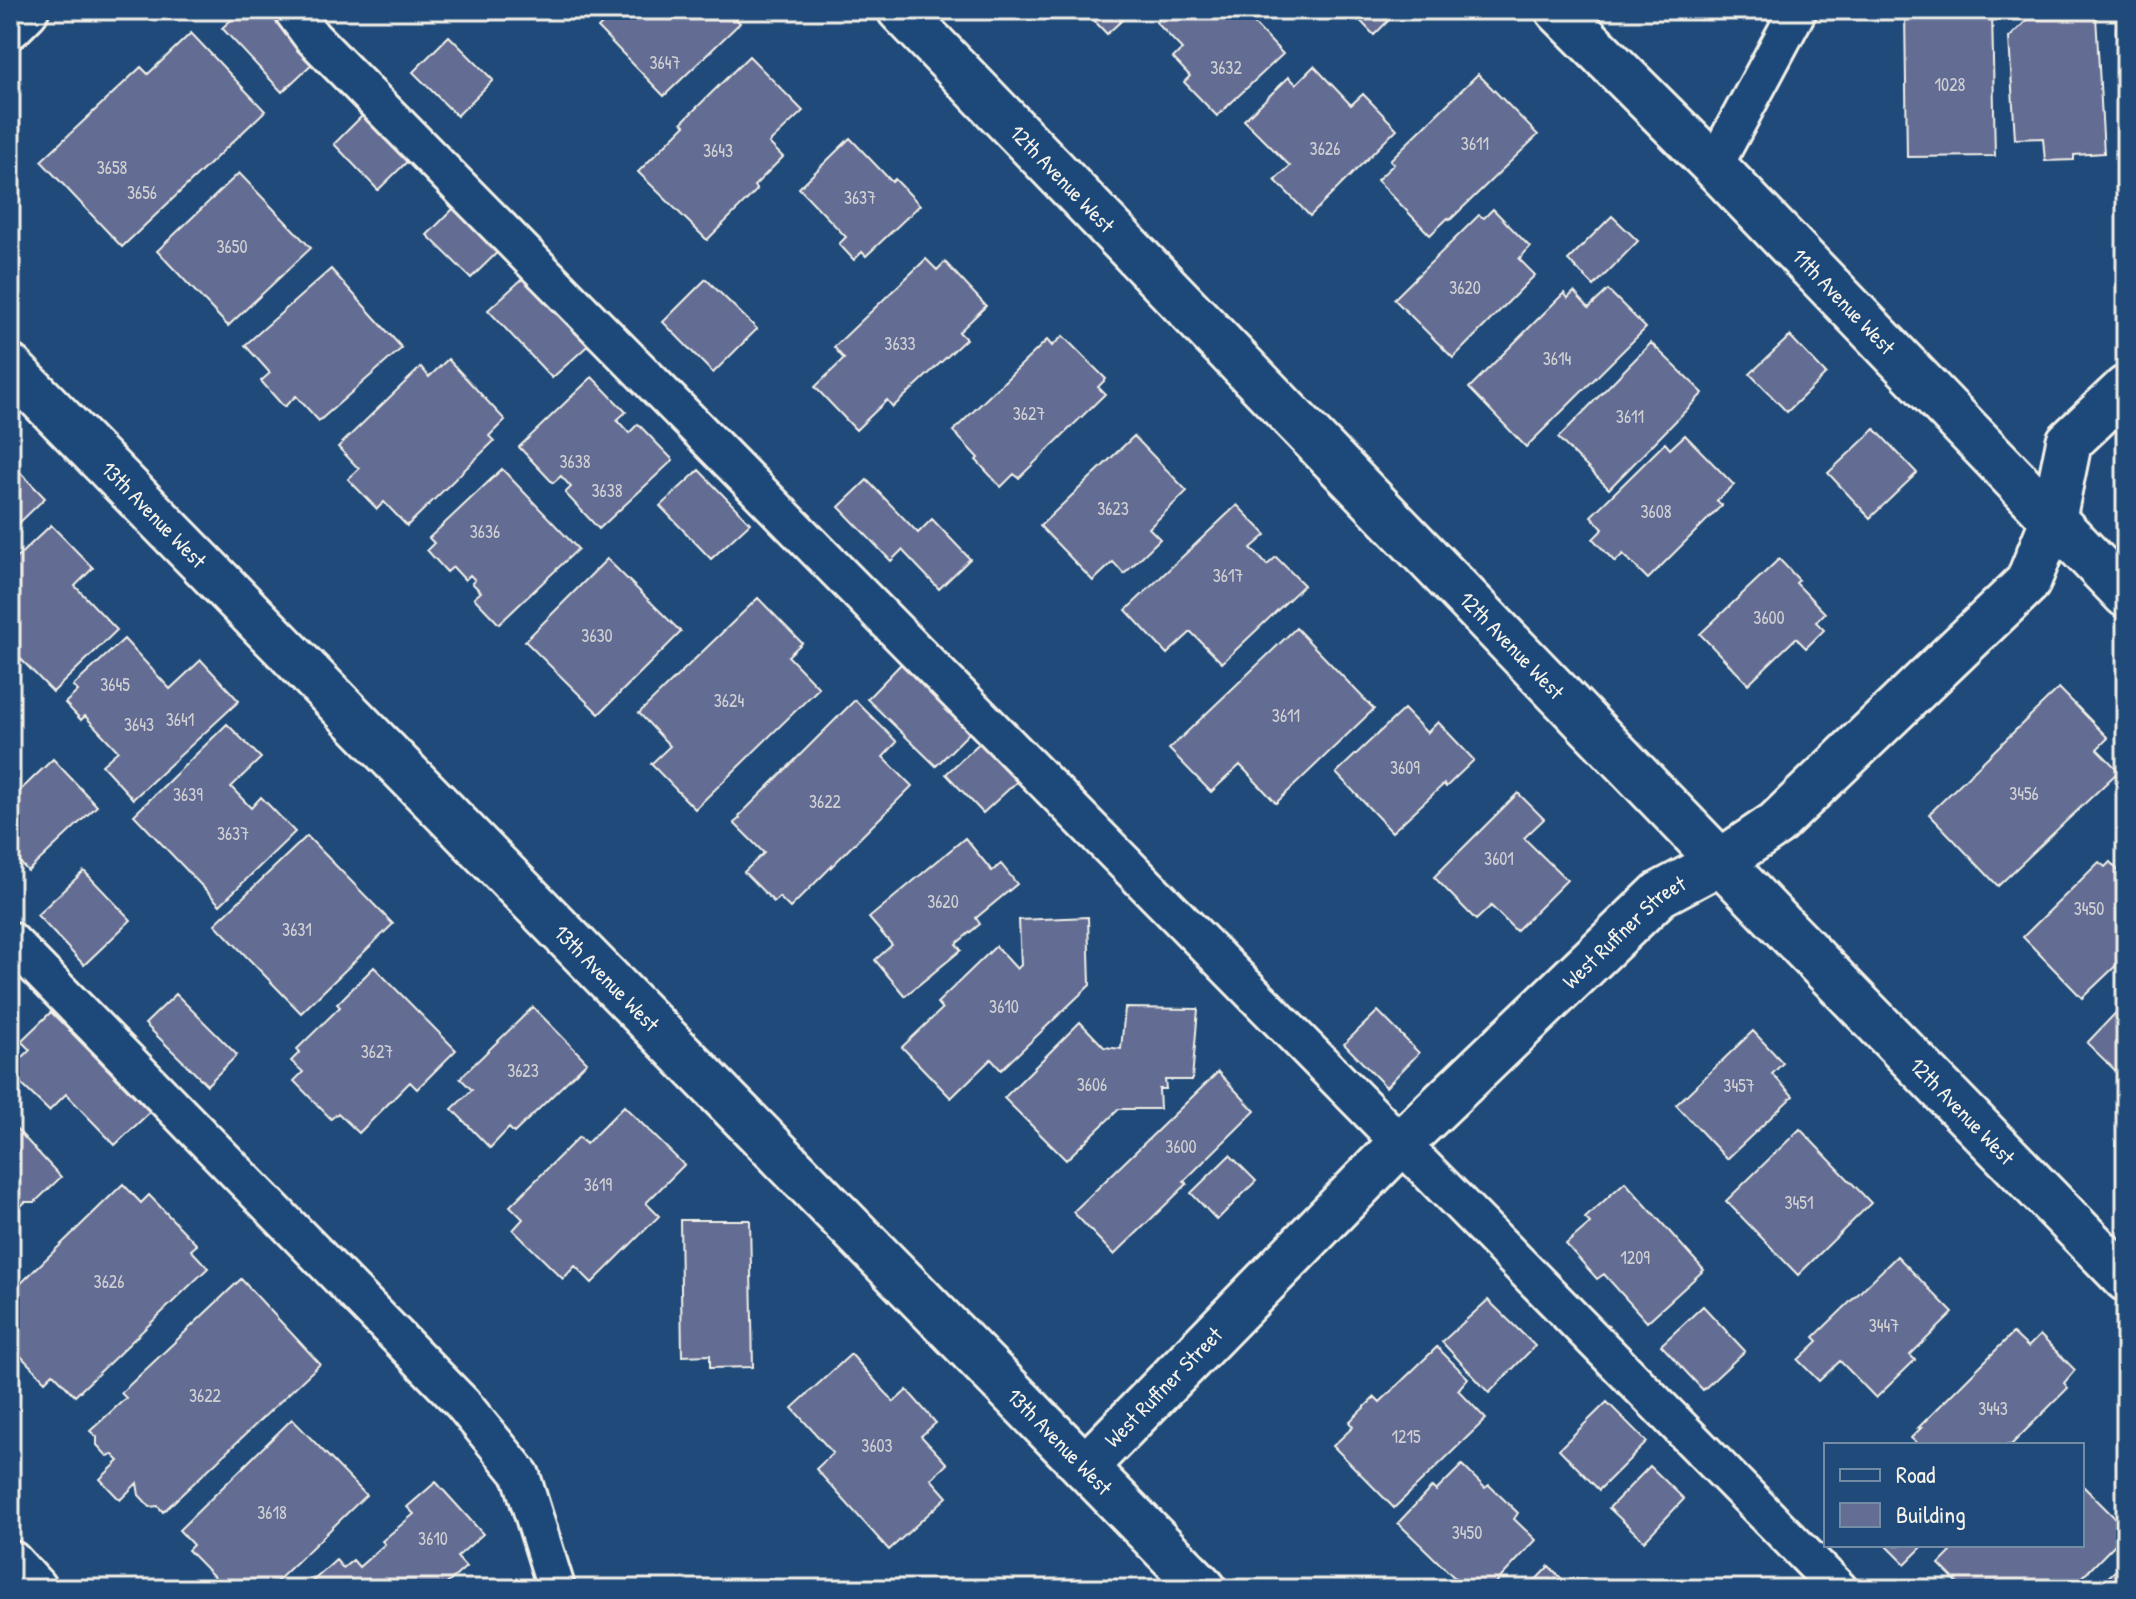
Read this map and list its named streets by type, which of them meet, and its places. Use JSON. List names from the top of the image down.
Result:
{
  "streets": {
    "street": [
      "12th Avenue West",
      "11th Avenue West",
      "13th Avenue West",
      "West Ruffner Street"
    ]
  },
  "crossings": [
    ["12th Avenue West", "West Ruffner Street"],
    ["11th Avenue West", "West Ruffner Street"],
    ["13th Avenue West", "West Ruffner Street"]
  ],
  "house_numbers": [
    "3647",
    "3632",
    "1028",
    "3611",
    "3626",
    "3643",
    "3658",
    "3656",
    "3637",
    "3650",
    "3620",
    "3633",
    "3614",
    "3627",
    "3611",
    "3638",
    "3638",
    "3623",
    "3608",
    "3636",
    "3617",
    "3600",
    "3630",
    "3645",
    "3624",
    "3611",
    "3641",
    "3643",
    "3609",
    "3456",
    "3639",
    "3622",
    "3637",
    "3601",
    "3620",
    "3450",
    "3631",
    "3610",
    "3627",
    "3623",
    "3606",
    "3457",
    "3600",
    "3619",
    "3451",
    "1209",
    "3626",
    "3447",
    "3622",
    "3443",
    "1215",
    "3603",
    "3618",
    "3450",
    "3610"
  ],
  "legend": ["Road", "Building"]
}
